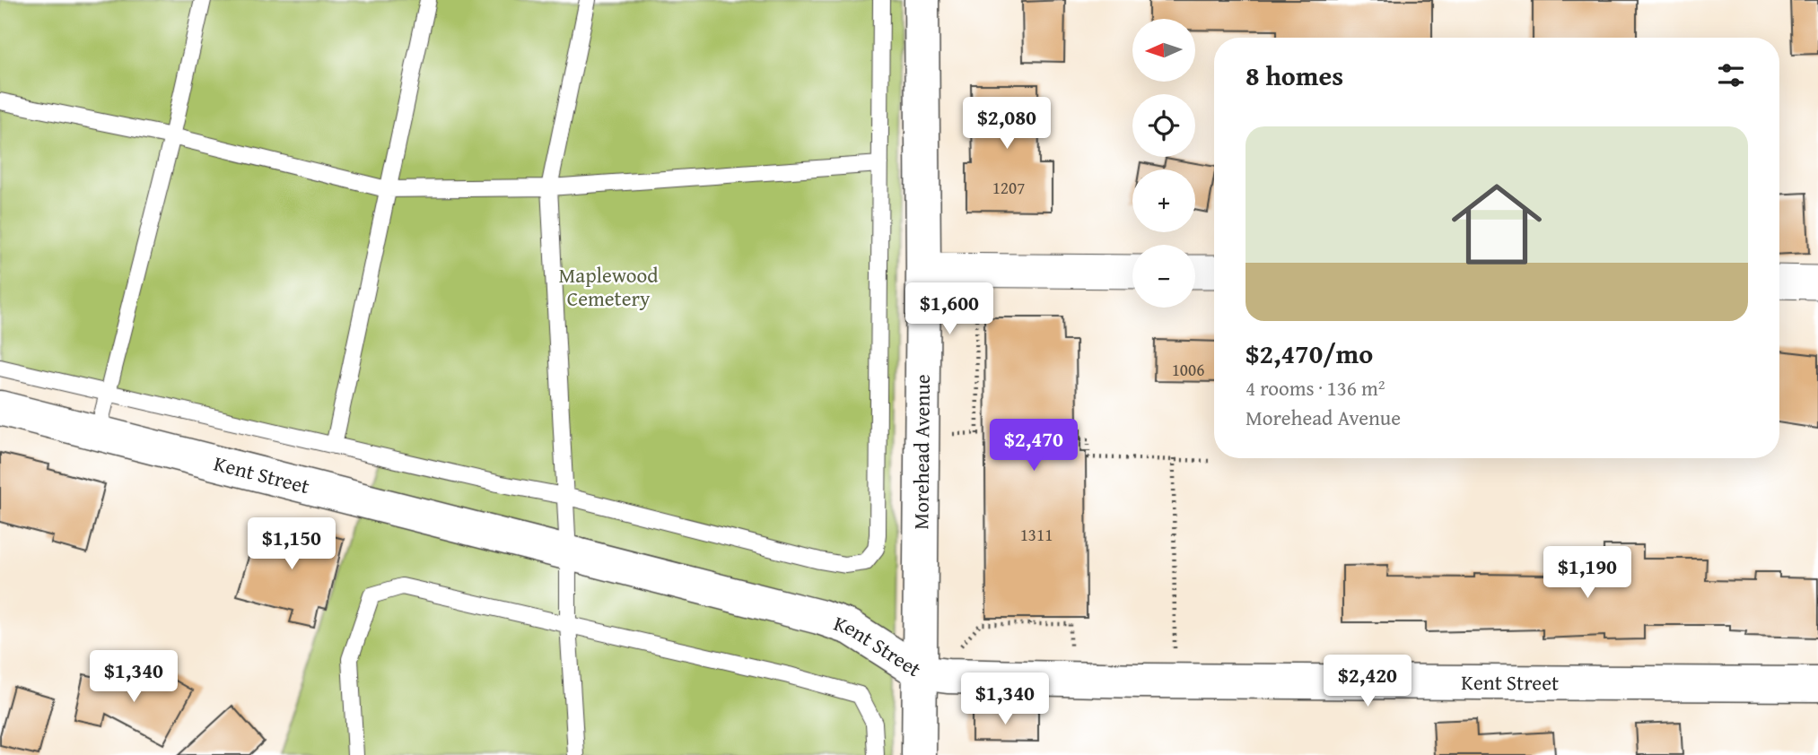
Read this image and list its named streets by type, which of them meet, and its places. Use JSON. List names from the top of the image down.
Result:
{
  "streets": {
    "street": ["Morehead Avenue", "Kent Street"]
  },
  "crossings": [
    ["Morehead Avenue", "Kent Street"]
  ],
  "parks": ["Maplewood Cemetery"],
  "house_numbers": ["1207", "1006", "1311"],
  "north": "left",
  "page": {
    "map_buttons": ["+", "−"],
    "heading": "8 homes",
    "price": [
      "$2,080",
      "$1,600",
      "$2,470",
      "$1,150",
      "$1,190",
      "$1,340",
      "$2,420",
      "$1,340"
    ],
    "list": [
      {
        "name": "$2,470/mo",
        "note": "4 rooms · 136 m² · Morehead Avenue"
      }
    ]
  }
}
